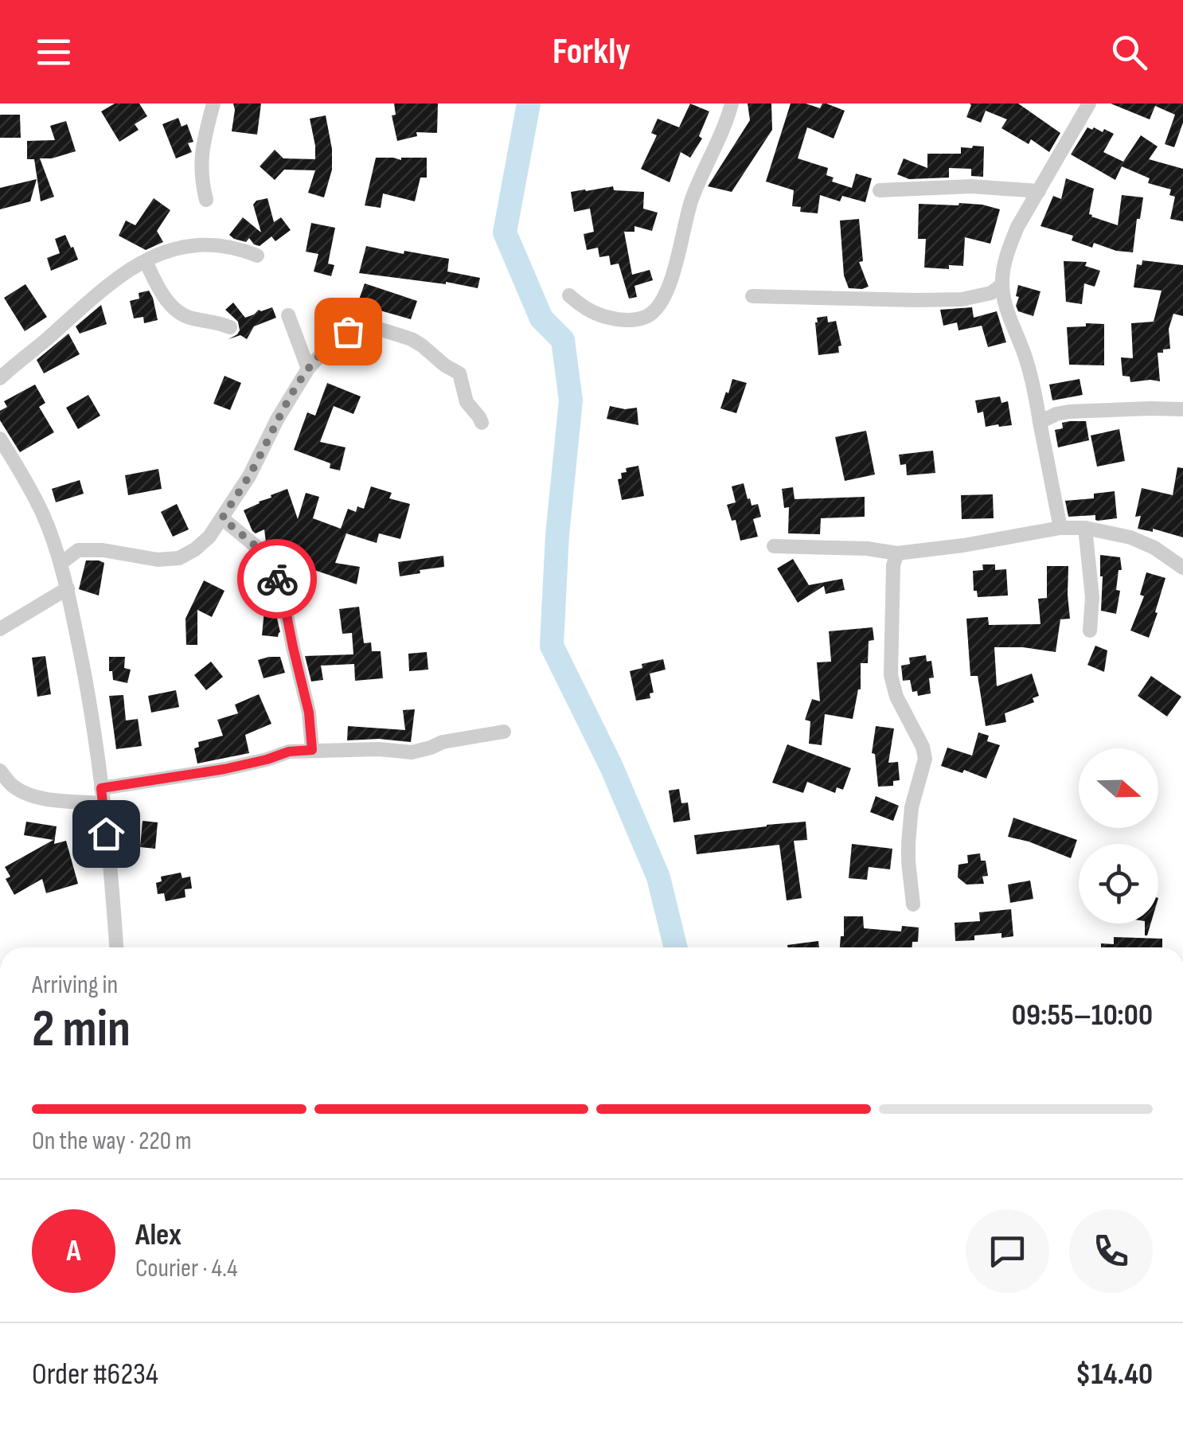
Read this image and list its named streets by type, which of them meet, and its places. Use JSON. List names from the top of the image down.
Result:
{
  "north": "right",
  "page": {
    "header": "Forkly",
    "heading": ["2 min", "Arriving in", "09:55–10:00"],
    "panel": [
      "Alex",
      "Courier · 4.4",
      "Order #6234",
      "$14.40"
    ],
    "bar": "On the way · 220 m",
    "round": "A"
  }
}
